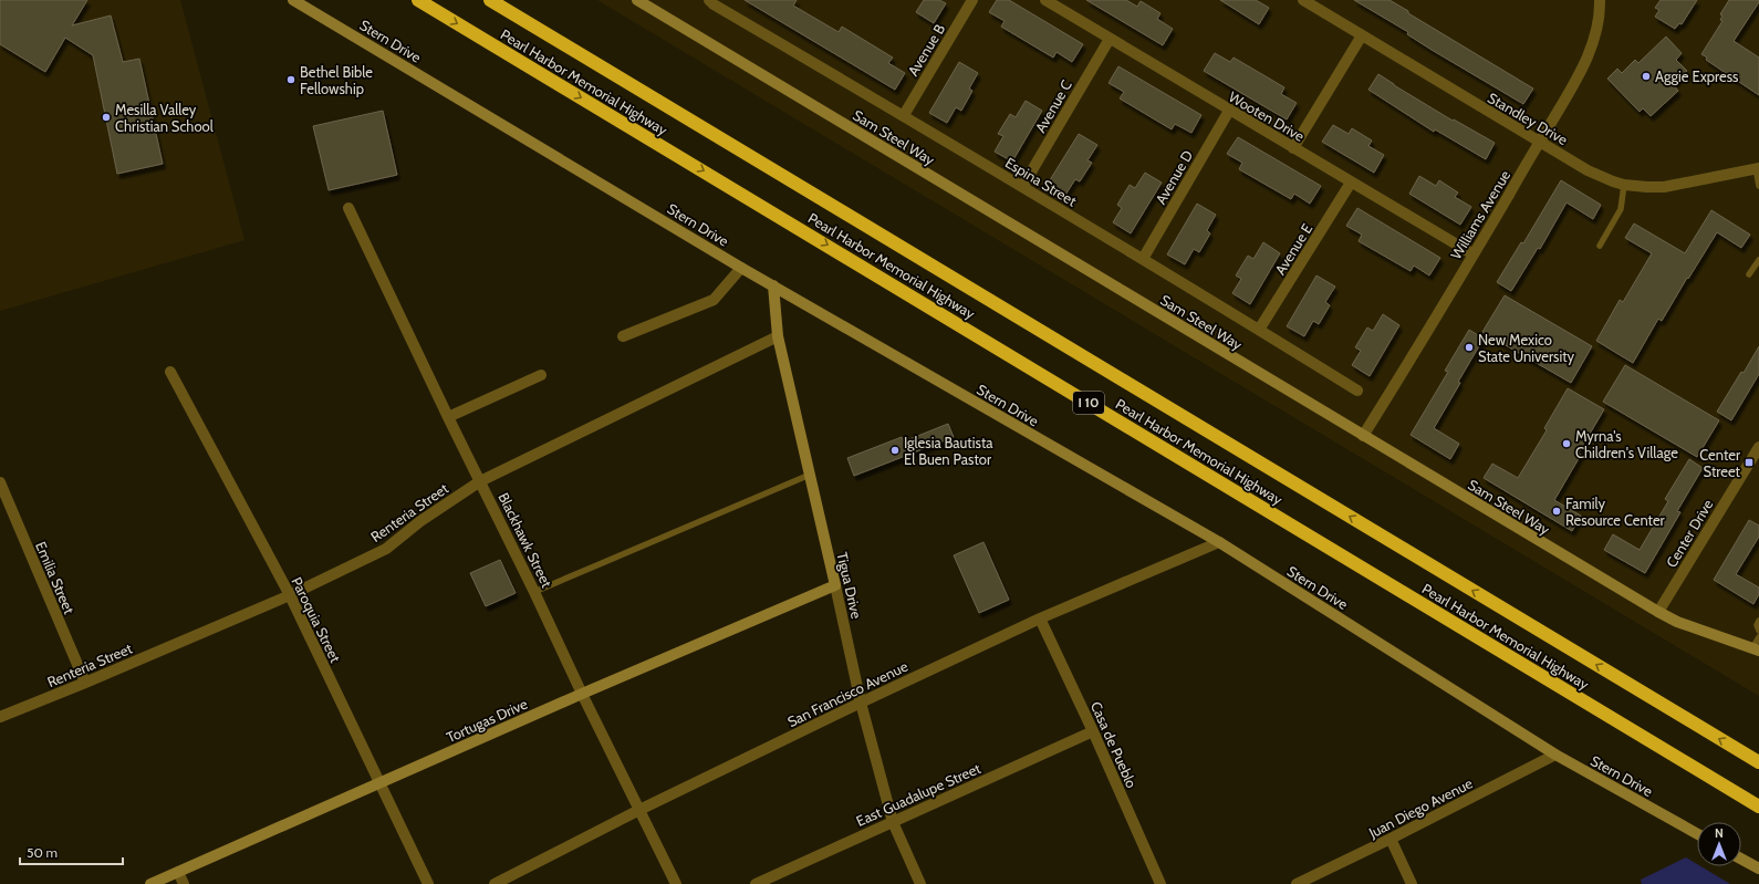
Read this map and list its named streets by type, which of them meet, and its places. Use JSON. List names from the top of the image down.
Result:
{
  "streets": {
    "highway": ["Pearl Harbor Memorial Highway", "I 10"],
    "street": [
      "Stern Drive",
      "Avenue B",
      "Avenue C",
      "Wooten Drive",
      "Standley Drive",
      "Sam Steel Way",
      "Avenue D",
      "Espina Street",
      "Williams Avenue",
      "Avenue E",
      "Renteria Street",
      "Center Drive",
      "Blackhawk Street",
      "Emilia Street",
      "Tigua Drive",
      "Paroquia Street",
      "San Francisco Avenue",
      "Tortugas Drive",
      "Casa de Pueblo",
      "East Guadalupe Street",
      "Juan Diego Avenue"
    ]
  },
  "crossings": [
    ["Stern Drive", "Tigua Drive"],
    ["Stern Drive", "San Francisco Avenue"],
    ["Stern Drive", "Juan Diego Avenue"],
    ["Avenue B", "Espina Street"],
    ["Avenue C", "Wooten Drive"],
    ["Avenue C", "Espina Street"],
    ["Wooten Drive", "Avenue D"],
    ["Wooten Drive", "Williams Avenue"],
    ["Wooten Drive", "Avenue E"],
    ["Standley Drive", "Williams Avenue"],
    ["Sam Steel Way", "Williams Avenue"],
    ["Sam Steel Way", "Center Drive"],
    ["Avenue D", "Espina Street"],
    ["Espina Street", "Avenue E"],
    ["Renteria Street", "Blackhawk Street"],
    ["Renteria Street", "Emilia Street"],
    ["Renteria Street", "Tigua Drive"],
    ["Renteria Street", "Paroquia Street"],
    ["Blackhawk Street", "San Francisco Avenue"],
    ["Blackhawk Street", "Tortugas Drive"],
    ["Tigua Drive", "San Francisco Avenue"],
    ["Tigua Drive", "Tortugas Drive"],
    ["Tigua Drive", "East Guadalupe Street"],
    ["Paroquia Street", "Tortugas Drive"],
    ["San Francisco Avenue", "Casa de Pueblo"],
    ["Casa de Pueblo", "East Guadalupe Street"]
  ],
  "places": {
    "other": [
      "Aggie Express",
      "Bethel Bible Fellowship",
      "Mesilla Valley Christian School",
      "New Mexico State University",
      "Myrna's Children's Village",
      "Iglesia Bautista El Buen Pastor",
      "Family Resource Center"
    ],
    "transit": ["Center Street"]
  },
  "scale_bar": "50 m",
  "north": "top"
}
